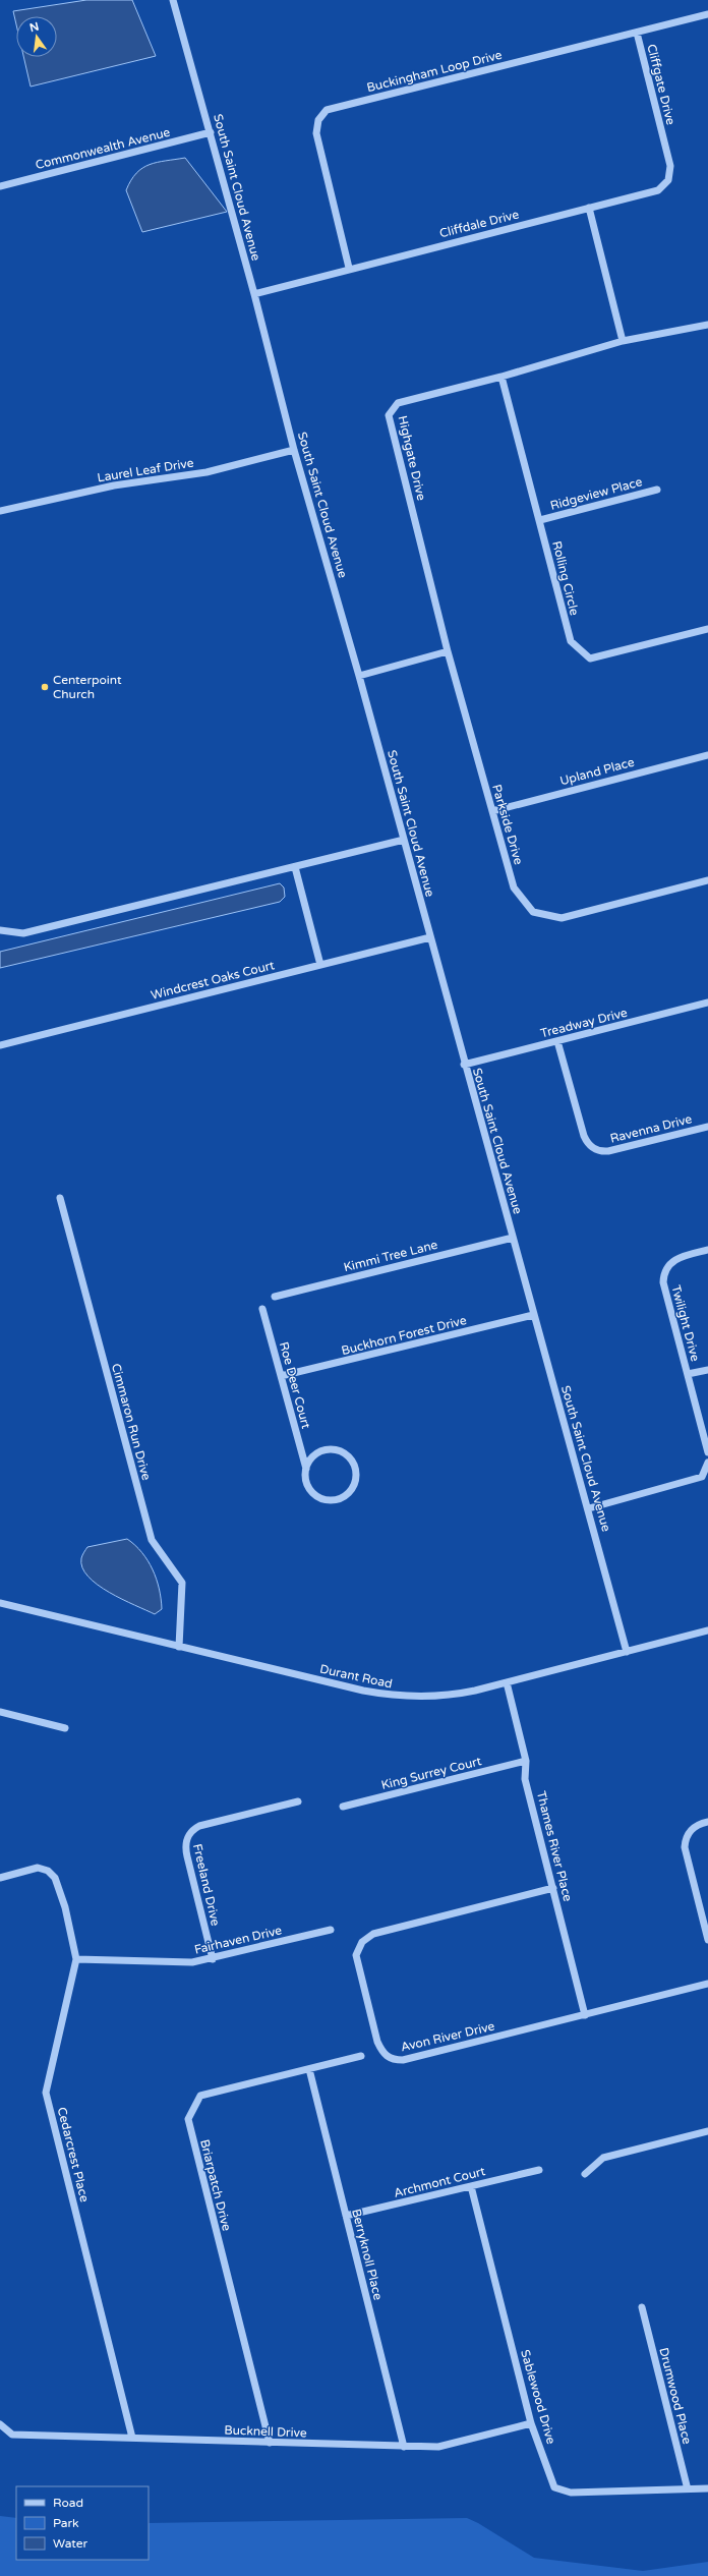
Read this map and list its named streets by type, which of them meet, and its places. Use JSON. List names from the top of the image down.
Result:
{
  "streets": {
    "street": [
      "Buckingham Loop Drive",
      "Cliffgate Drive",
      "Commonwealth Avenue",
      "South Saint Cloud Avenue",
      "Cliffdale Drive",
      "Highgate Drive",
      "Laurel Leaf Drive",
      "Ridgeview Place",
      "Rolling Circle",
      "Upland Place",
      "Parkside Drive",
      "Windcrest Oaks Court",
      "Treadway Drive",
      "Ravenna Drive",
      "Kimmi Tree Lane",
      "Twilight Drive",
      "Buckhorn Forest Drive",
      "Roe Deer Court",
      "Cimmaron Run Drive",
      "Durant Road",
      "King Surrey Court",
      "Thames River Place",
      "Freeland Drive",
      "Fairhaven Drive",
      "Avon River Drive",
      "Cedarcrest Place",
      "Archmont Court",
      "Briarpatch Drive",
      "Berryknoll Place",
      "Drumwood Place",
      "Sablewood Drive",
      "Bucknell Drive"
    ]
  },
  "crossings": [
    ["Buckingham Loop Drive", "Cliffgate Drive"],
    ["Buckingham Loop Drive", "Cliffdale Drive"],
    ["Cliffgate Drive", "Cliffdale Drive"],
    ["Commonwealth Avenue", "South Saint Cloud Avenue"],
    ["South Saint Cloud Avenue", "Cliffdale Drive"],
    ["South Saint Cloud Avenue", "Laurel Leaf Drive"],
    ["South Saint Cloud Avenue", "Windcrest Oaks Court"],
    ["South Saint Cloud Avenue", "Treadway Drive"],
    ["South Saint Cloud Avenue", "Kimmi Tree Lane"],
    ["South Saint Cloud Avenue", "Buckhorn Forest Drive"],
    ["South Saint Cloud Avenue", "Durant Road"],
    ["Highgate Drive", "Rolling Circle"],
    ["Highgate Drive", "Parkside Drive"],
    ["Ridgeview Place", "Rolling Circle"],
    ["Upland Place", "Parkside Drive"],
    ["Treadway Drive", "Ravenna Drive"],
    ["Buckhorn Forest Drive", "Roe Deer Court"],
    ["Cimmaron Run Drive", "Durant Road"],
    ["Durant Road", "Thames River Place"],
    ["King Surrey Court", "Thames River Place"],
    ["Thames River Place", "Avon River Drive"],
    ["Freeland Drive", "Fairhaven Drive"],
    ["Fairhaven Drive", "Cedarcrest Place"],
    ["Cedarcrest Place", "Bucknell Drive"],
    ["Archmont Court", "Berryknoll Place"],
    ["Archmont Court", "Sablewood Drive"],
    ["Briarpatch Drive", "Berryknoll Place"],
    ["Briarpatch Drive", "Bucknell Drive"],
    ["Berryknoll Place", "Bucknell Drive"],
    ["Drumwood Place", "Sablewood Drive"],
    ["Sablewood Drive", "Bucknell Drive"]
  ],
  "places": ["Centerpoint Church"],
  "legend": ["Road", "Park", "Water"],
  "north": "top"
}
